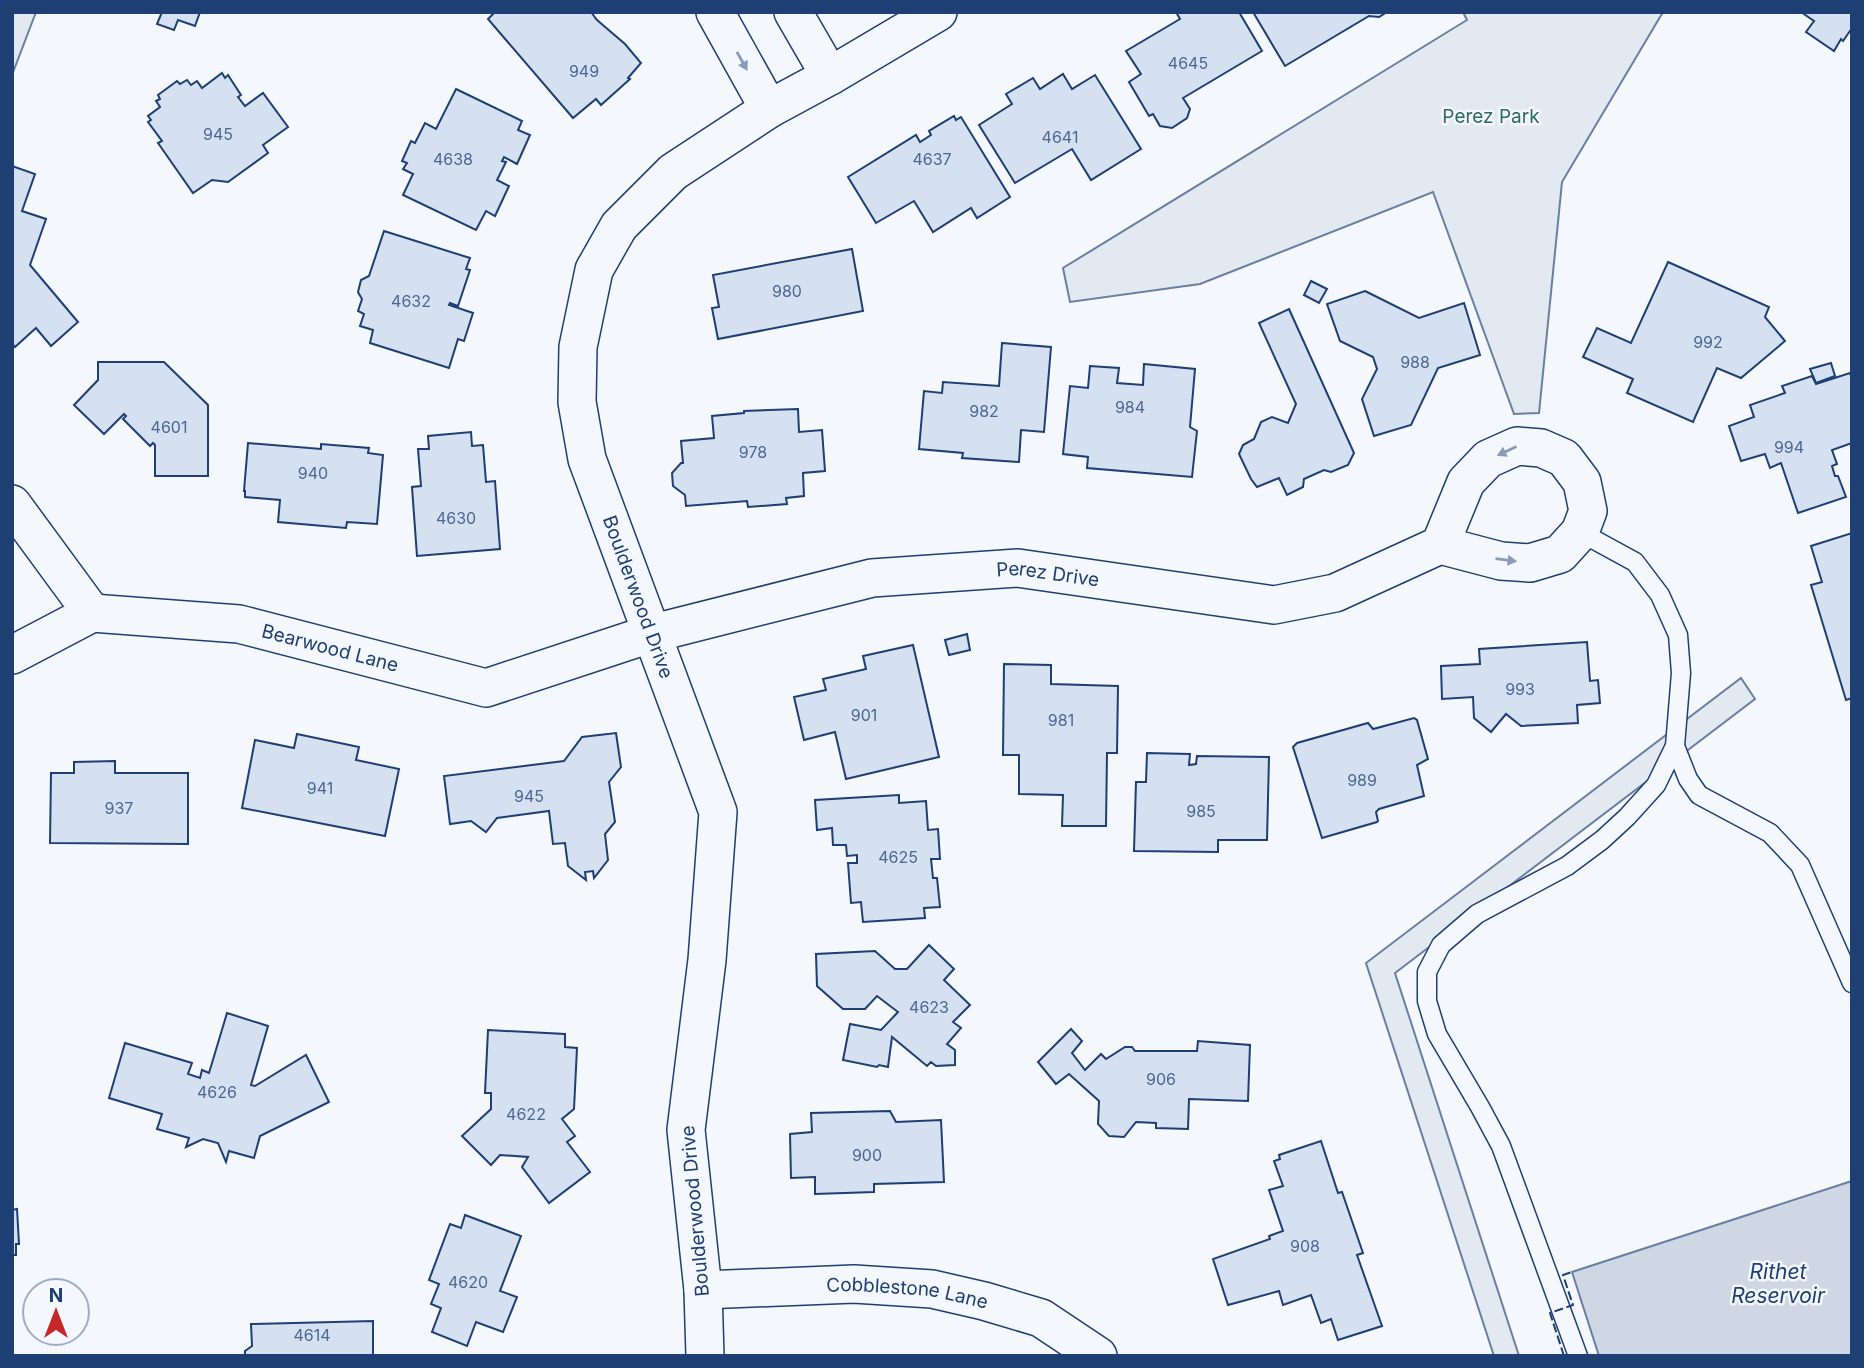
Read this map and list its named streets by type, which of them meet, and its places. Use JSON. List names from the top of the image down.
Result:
{
  "streets": {
    "street": [
      "Perez Drive",
      "Boulderwood Drive",
      "Bearwood Lane",
      "Cobblestone Lane"
    ]
  },
  "crossings": [
    ["Perez Drive", "Boulderwood Drive"],
    ["Perez Drive", "Bearwood Lane"],
    ["Boulderwood Drive", "Bearwood Lane"],
    ["Boulderwood Drive", "Cobblestone Lane"]
  ],
  "water": ["Rithet Reservoir"],
  "parks": ["Perez Park"],
  "house_numbers": [
    "4645",
    "949",
    "945",
    "4641",
    "4638",
    "4637",
    "980",
    "4632",
    "992",
    "988",
    "984",
    "982",
    "4601",
    "994",
    "978",
    "940",
    "4630",
    "993",
    "901",
    "981",
    "989",
    "941",
    "945",
    "937",
    "985",
    "4625",
    "4623",
    "906",
    "4626",
    "4622",
    "900",
    "908",
    "4620",
    "4614"
  ],
  "north": "top"
}
